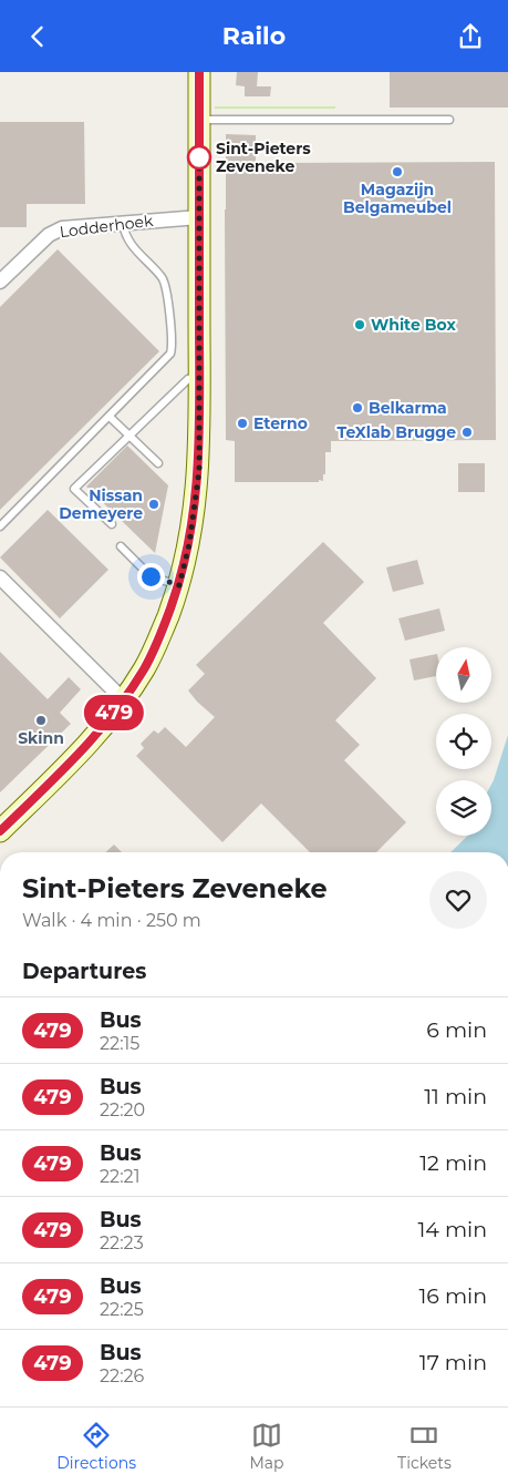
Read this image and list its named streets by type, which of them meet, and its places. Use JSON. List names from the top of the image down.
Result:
{
  "streets": {
    "street": ["Lodderhoek"]
  },
  "places": [
    "Sint-Pieters Zeveneke",
    "Magazijn Belgameubel",
    "White Box",
    "Belkarma",
    "Eterno",
    "TeXlab Brugge",
    "Nissan Demeyere",
    "Skinn"
  ],
  "lines": ["bus line 479"],
  "north": "top",
  "page": {
    "header": "Railo",
    "on_map": "479",
    "heading": [
      ["Sint-Pieters Zeveneke", "Walk · 4 min · 250 m"],
      "Departures"
    ],
    "list": [
      {
        "mark": "479",
        "name": "Bus",
        "note": "22:15",
        "value": "6 min"
      },
      {
        "mark": "479",
        "name": "Bus",
        "note": "22:20",
        "value": "11 min"
      },
      {
        "mark": "479",
        "name": "Bus",
        "note": "22:21",
        "value": "12 min"
      },
      {
        "mark": "479",
        "name": "Bus",
        "note": "22:23",
        "value": "14 min"
      },
      {
        "mark": "479",
        "name": "Bus",
        "note": "22:25",
        "value": "16 min"
      },
      {
        "mark": "479",
        "name": "Bus",
        "note": "22:26",
        "value": "17 min"
      }
    ],
    "tabs": ["Directions", "Map", "Tickets"]
  }
}
